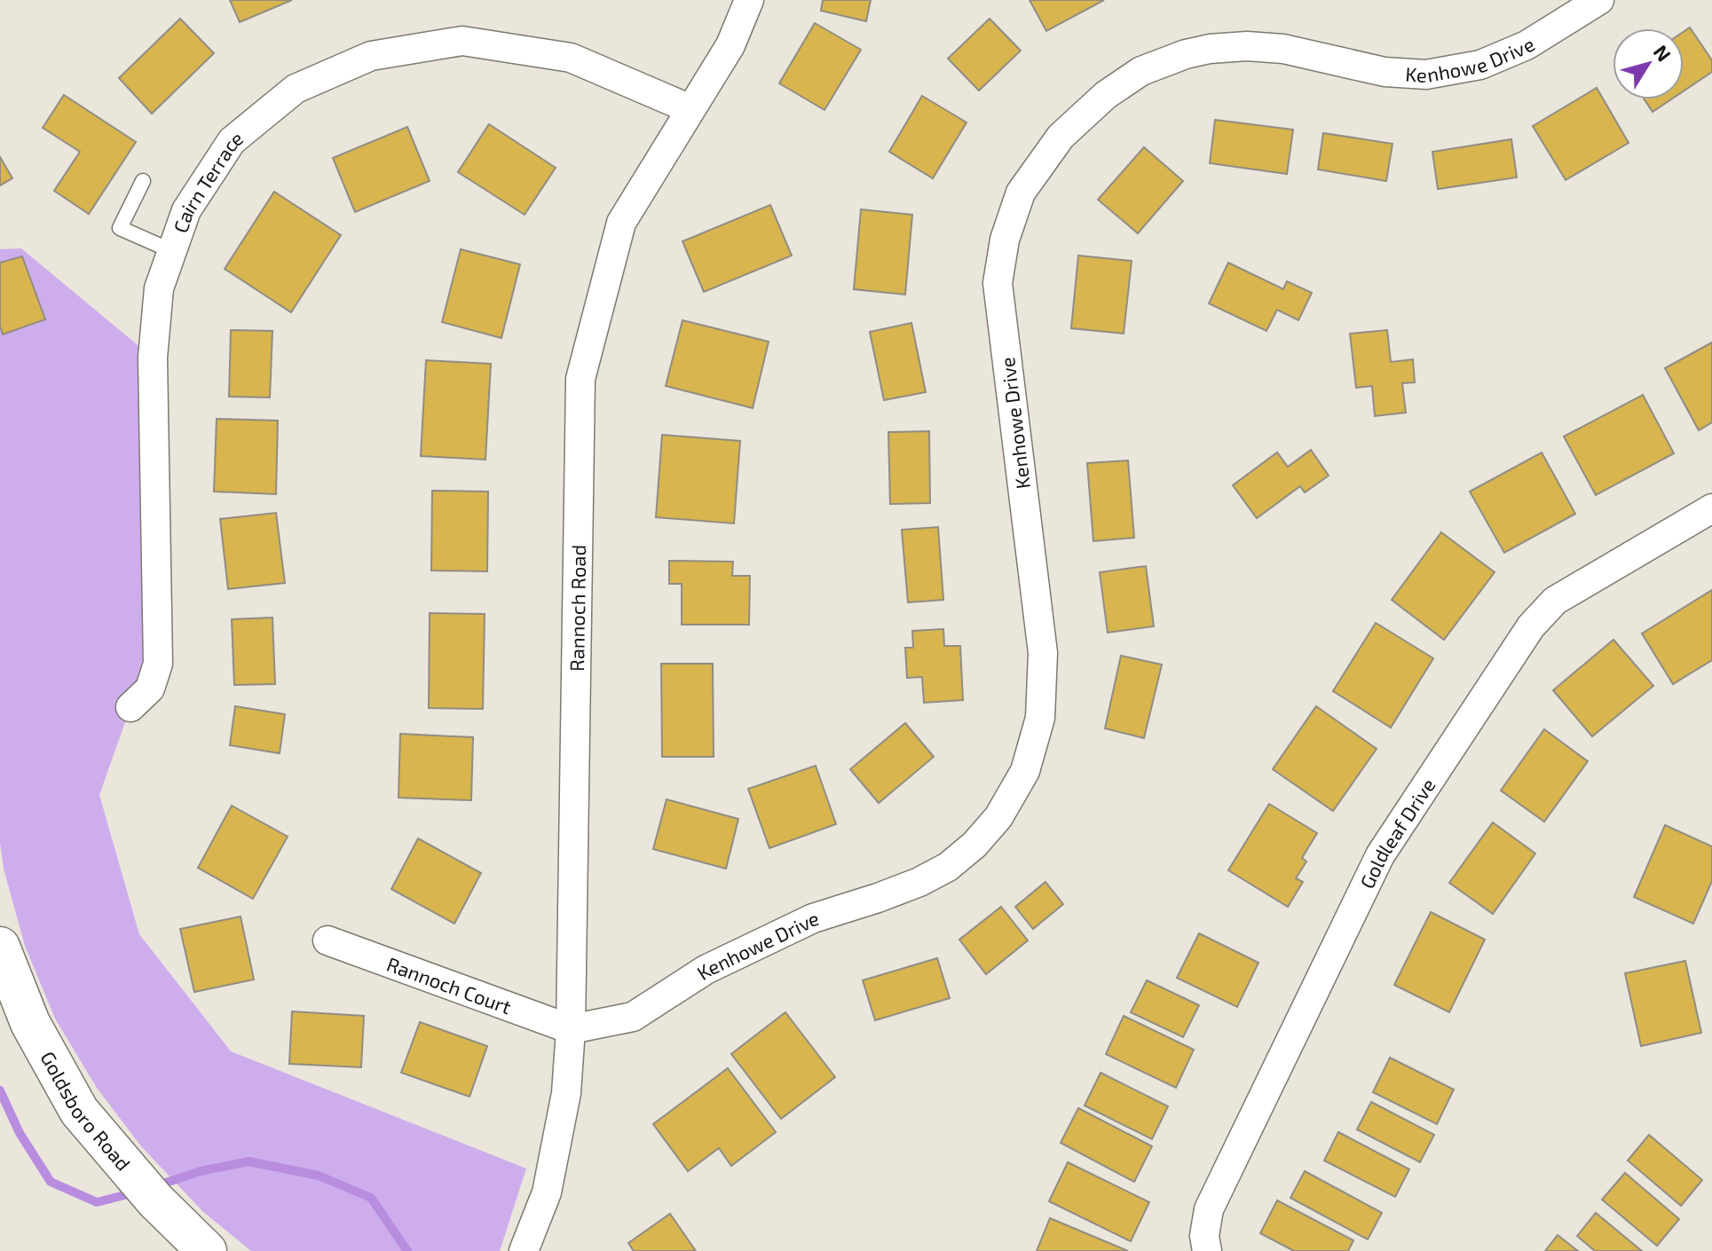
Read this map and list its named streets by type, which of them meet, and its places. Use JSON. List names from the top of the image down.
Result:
{
  "streets": {
    "main road": ["Goldsboro Road"],
    "street": [
      "Kenhowe Drive",
      "Cairn Terrace",
      "Rannoch Road",
      "Goldleaf Drive",
      "Rannoch Court"
    ]
  },
  "crossings": [
    ["Kenhowe Drive", "Rannoch Road"],
    ["Kenhowe Drive", "Rannoch Court"],
    ["Cairn Terrace", "Rannoch Road"],
    ["Rannoch Road", "Rannoch Court"]
  ],
  "north": "top right"
}
